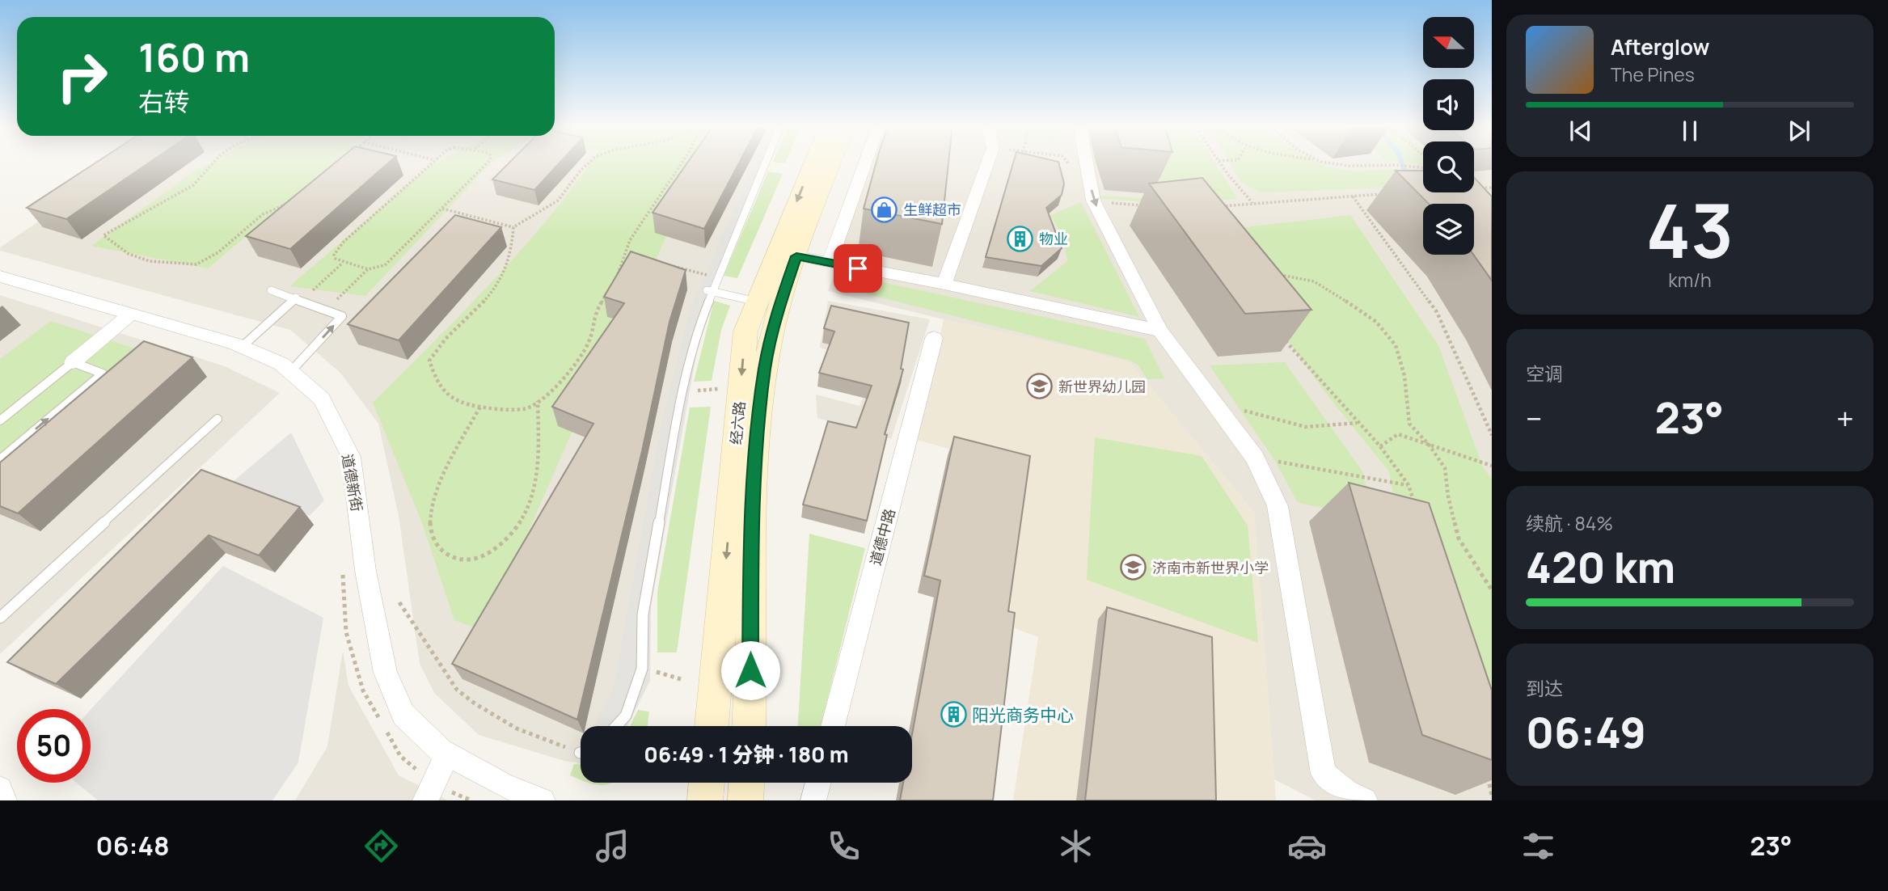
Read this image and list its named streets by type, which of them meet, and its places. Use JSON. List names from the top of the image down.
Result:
{
  "streets": {
    "main road": ["经六路"],
    "street": ["道德新街", "道德中路"]
  },
  "places": {
    "shop": ["生鲜超市"],
    "building": ["物业", "阳光商务中心"],
    "school or university": ["新世界幼儿园", "济南市新世界小学"]
  },
  "north": "left",
  "page": {
    "turn": ["160 m", "右转"],
    "song": ["Afterglow", "The Pines"],
    "tile": [
      ["43", "km/h"],
      "空调",
      ["续航 · 84%", "420 km"],
      ["到达", "06:49"]
    ],
    "heat": ["−", "23°", "+"],
    "limit": "50",
    "trip": "06:49 · 1 分钟 · 180 m",
    "tabs": ["06:48", "23°"]
  }
}
